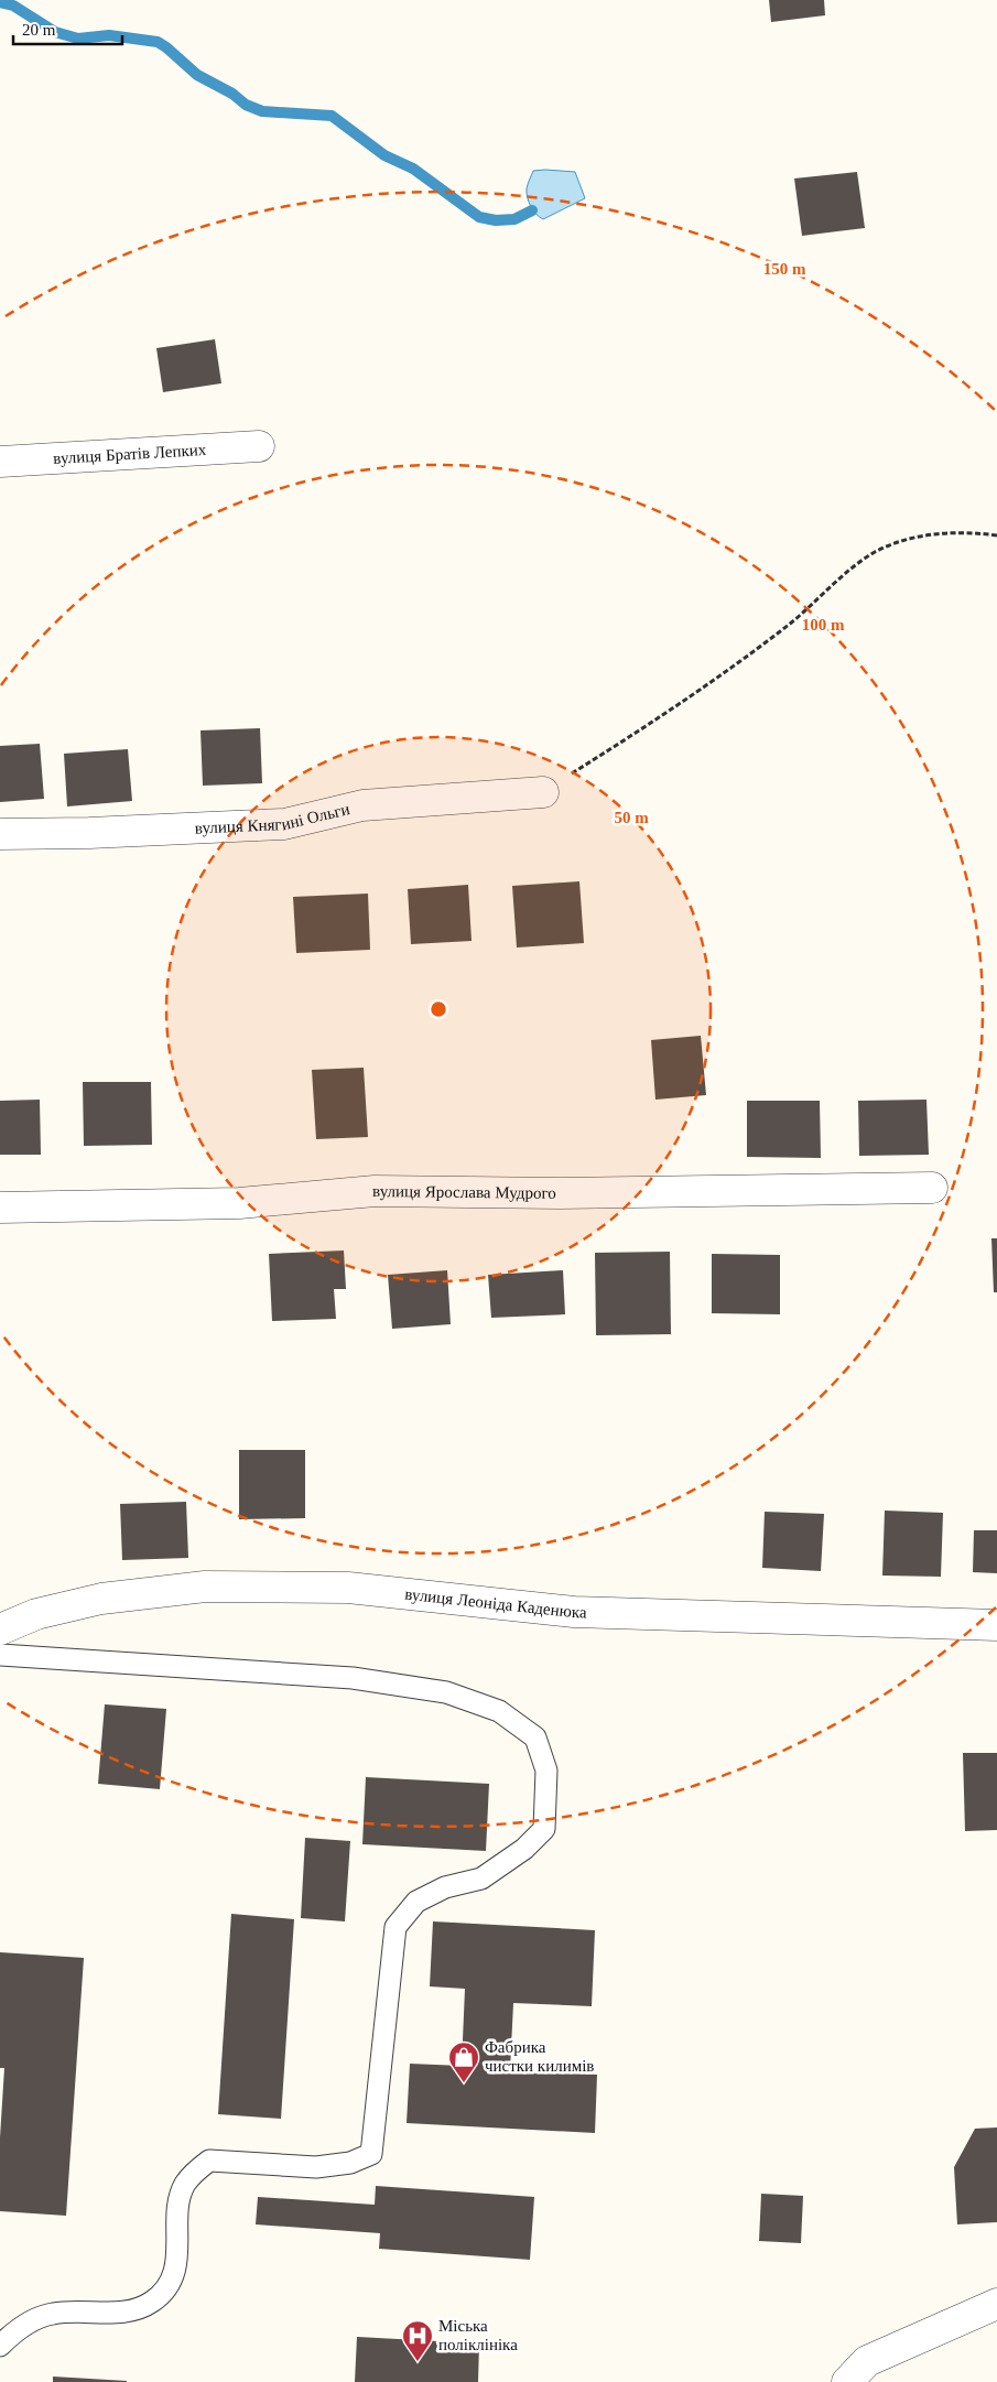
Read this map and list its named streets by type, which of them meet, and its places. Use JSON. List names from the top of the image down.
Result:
{
  "streets": {
    "street": [
      "вулиця Братів Лепких",
      "вулиця Княгині Ольги",
      "вулиця Ярослава Мудрого",
      "вулиця Леоніда Каденюка"
    ]
  },
  "places": {
    "shop": ["Фабрика чистки килимів"],
    "hospital": ["Міська поліклініка"]
  },
  "scale_bar": "20 m",
  "rings": ["150 m", "100 m", "50 m"]
}
